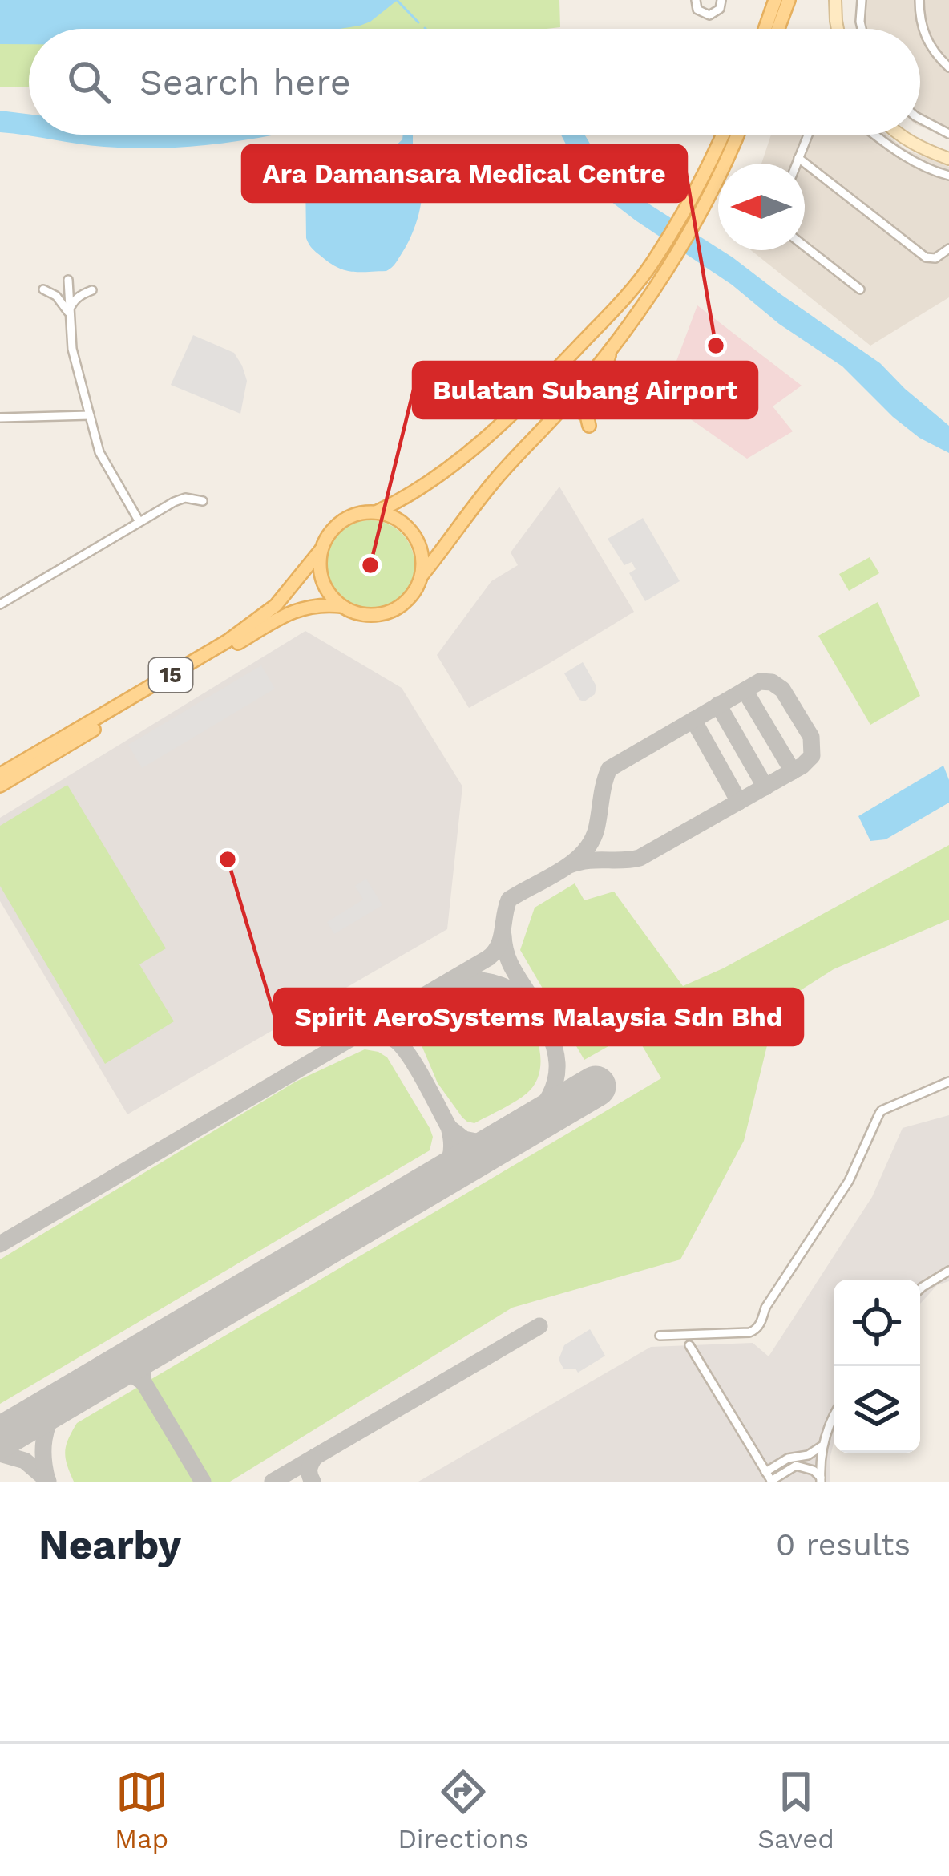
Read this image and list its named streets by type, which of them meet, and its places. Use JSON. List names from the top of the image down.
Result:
{
  "streets": {
    "main road": ["15"]
  },
  "places": ["Ara Damansara Medical Centre", "Bulatan Subang Airport", "Spirit AeroSystems Malaysia Sdn Bhd"],
  "north": "left",
  "page": {
    "search": "Search here",
    "heading": ["Nearby", "0 results"],
    "nav": ["Map", "Directions", "Saved"]
  }
}
